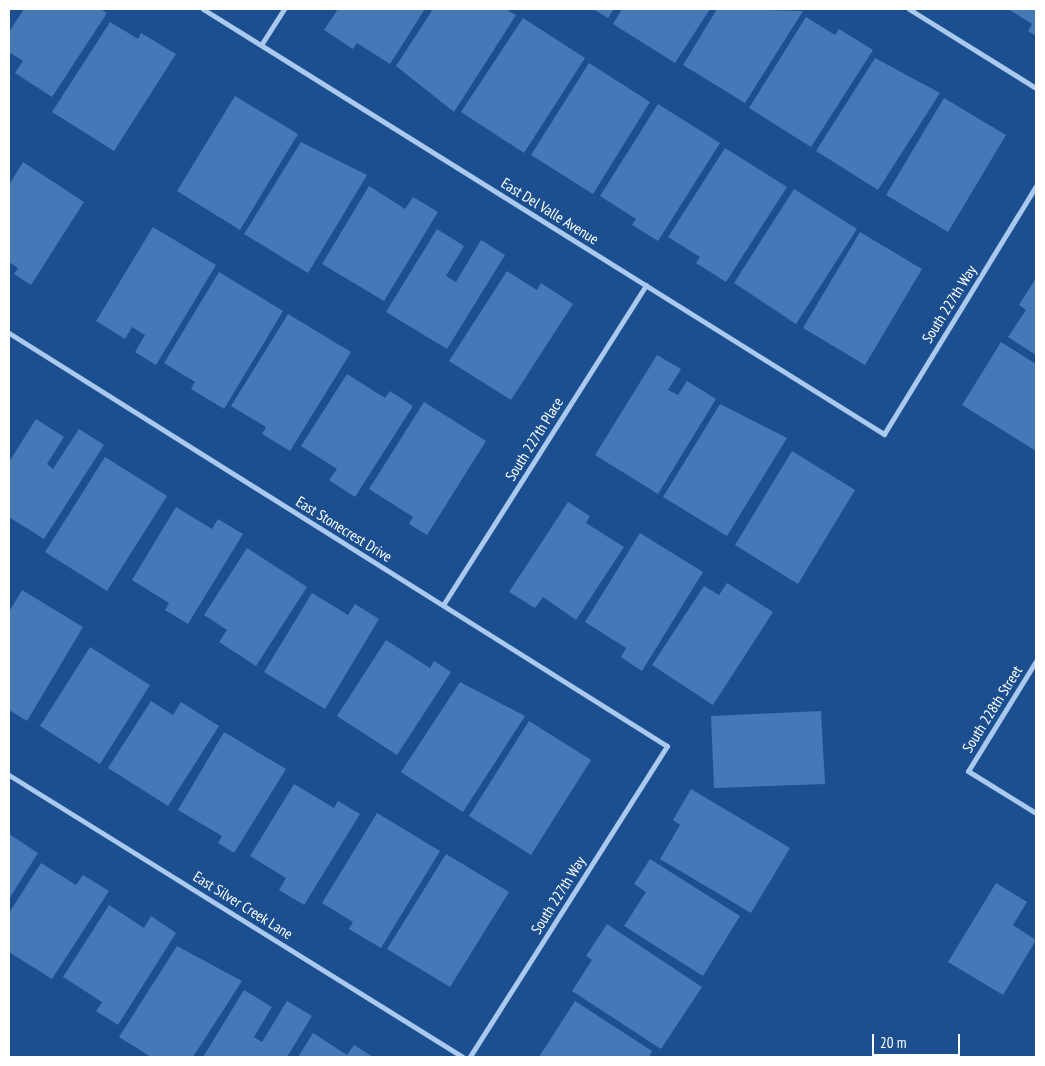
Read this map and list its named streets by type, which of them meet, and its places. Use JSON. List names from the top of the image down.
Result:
{
  "streets": {
    "street": [
      "East Del Valle Avenue",
      "South 227th Way",
      "South 227th Place",
      "East Stonecrest Drive",
      "South 228th Street",
      "East Silver Creek Lane"
    ]
  },
  "crossings": [
    ["East Del Valle Avenue", "South 227th Way"],
    ["East Del Valle Avenue", "South 227th Place"],
    ["South 227th Way", "East Stonecrest Drive"],
    ["South 227th Place", "East Stonecrest Drive"]
  ],
  "scale_bar": "20 m"
}
